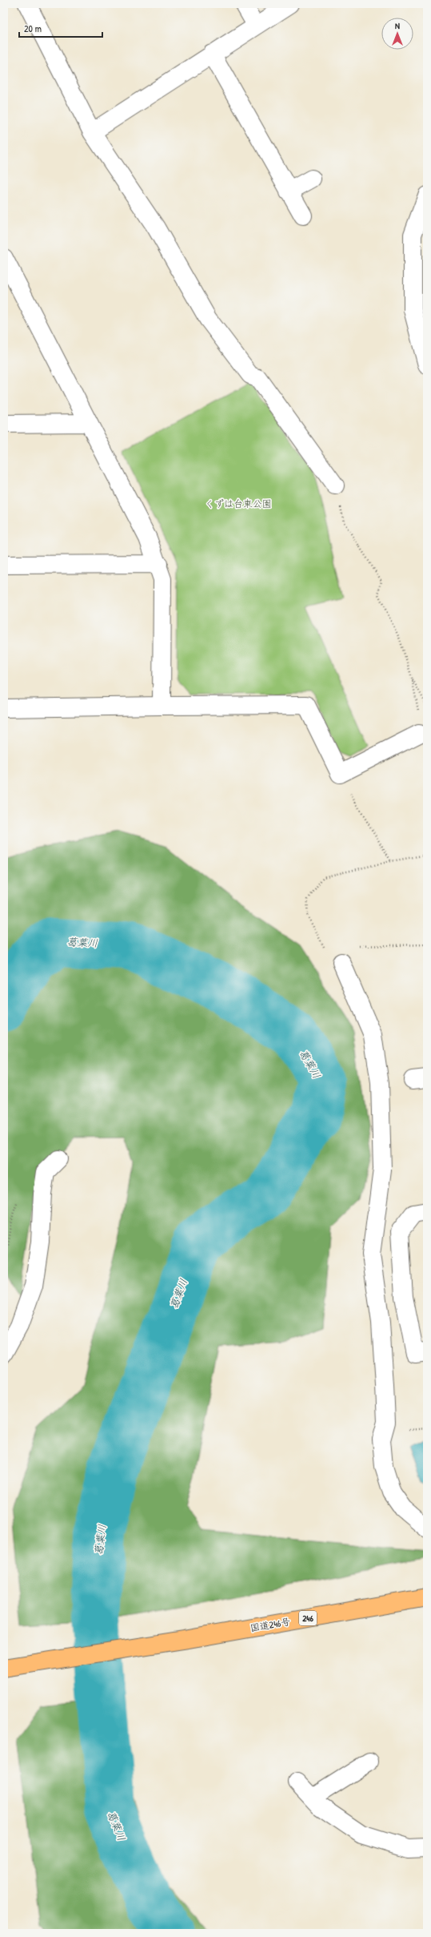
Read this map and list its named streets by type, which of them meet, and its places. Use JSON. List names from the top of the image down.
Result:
{
  "streets": {
    "highway": ["246", "国道246号"]
  },
  "water": ["葛葉川"],
  "parks": ["くずは台東公園"],
  "scale_bar": "20 m",
  "north": "top"
}
